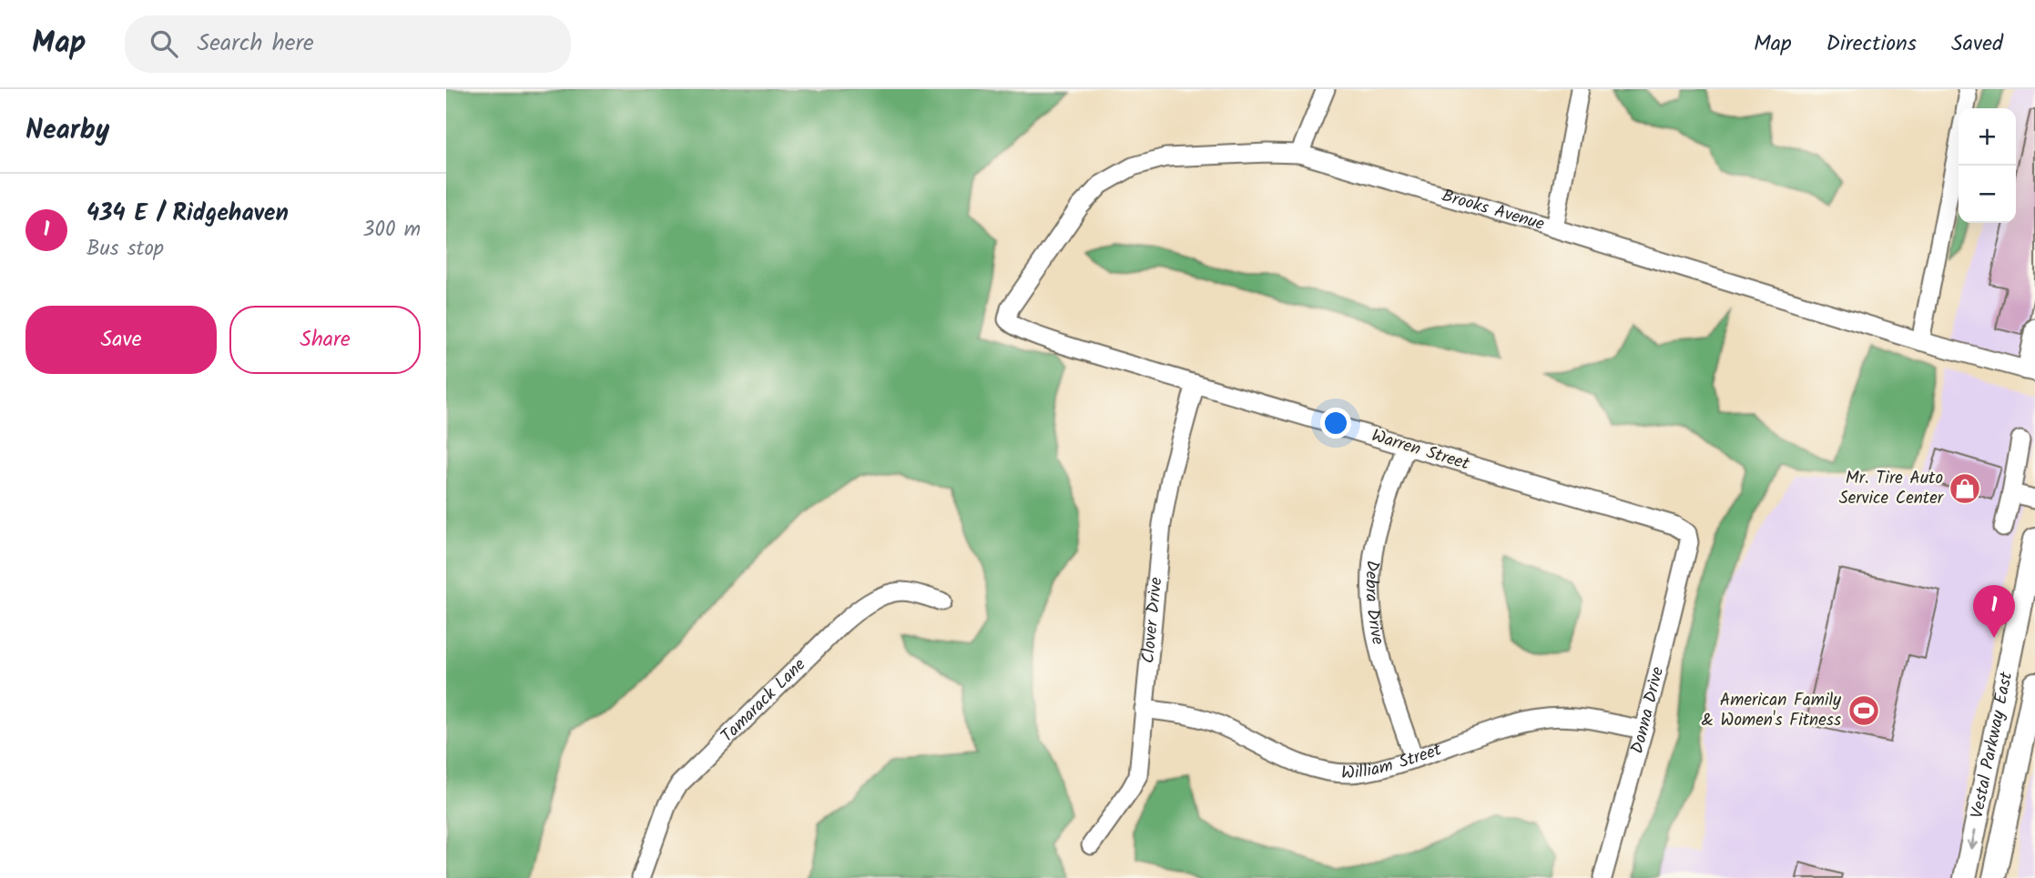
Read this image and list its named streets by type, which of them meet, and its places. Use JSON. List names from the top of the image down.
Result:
{
  "streets": {
    "main road": ["Vestal Parkway East"],
    "street": [
      "Brooks Avenue",
      "Warren Street",
      "Debra Drive",
      "Clover Drive",
      "Tamarack Lane",
      "Donna Drive",
      "William Street"
    ]
  },
  "crossings": [
    ["Brooks Avenue", "Warren Street"],
    ["Warren Street", "Debra Drive"],
    ["Warren Street", "Clover Drive"],
    ["Warren Street", "Donna Drive"],
    ["Debra Drive", "William Street"],
    ["Clover Drive", "William Street"],
    ["Donna Drive", "William Street"]
  ],
  "places": {
    "shop": ["Mr. Tire Auto Service Center"],
    "sports": ["American Family & Women's Fitness"]
  },
  "page": {
    "header": "Map",
    "search": "Search here",
    "nav": ["Map", "Directions", "Saved"],
    "heading": "Nearby",
    "map_buttons": ["+", "−"],
    "list": [
      {
        "mark": "1",
        "name": "434 E / Ridgehaven",
        "note": "Bus stop",
        "value": "300 m"
      }
    ],
    "buttons": ["Save", "Share"],
    "pins": "1"
  }
}
